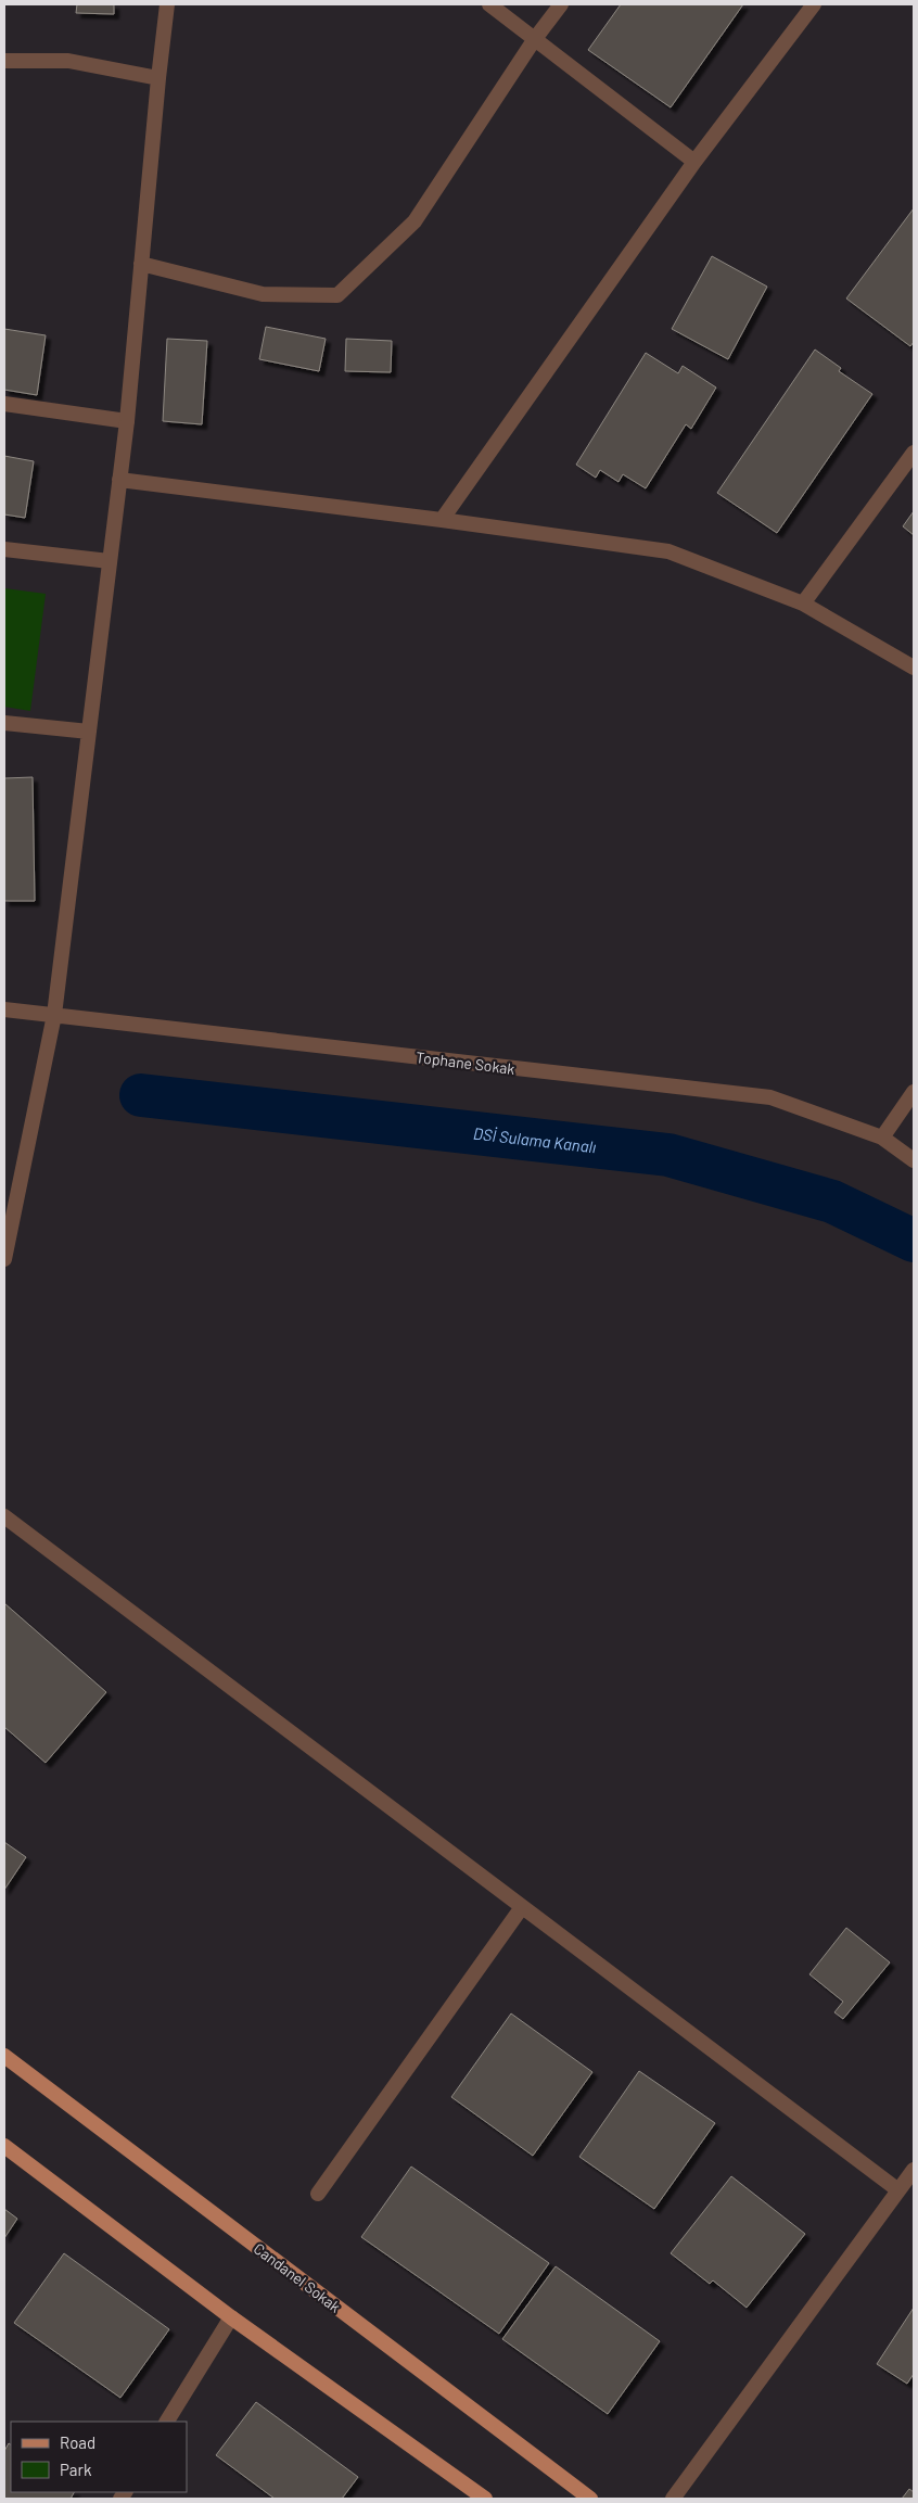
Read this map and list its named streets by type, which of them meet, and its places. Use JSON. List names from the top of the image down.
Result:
{
  "streets": {
    "main road": ["Candanel Sokak"],
    "street": ["Tophane Sokak"]
  },
  "water": ["DSİ Sulama Kanalı"],
  "legend": ["Road", "Park"]
}
